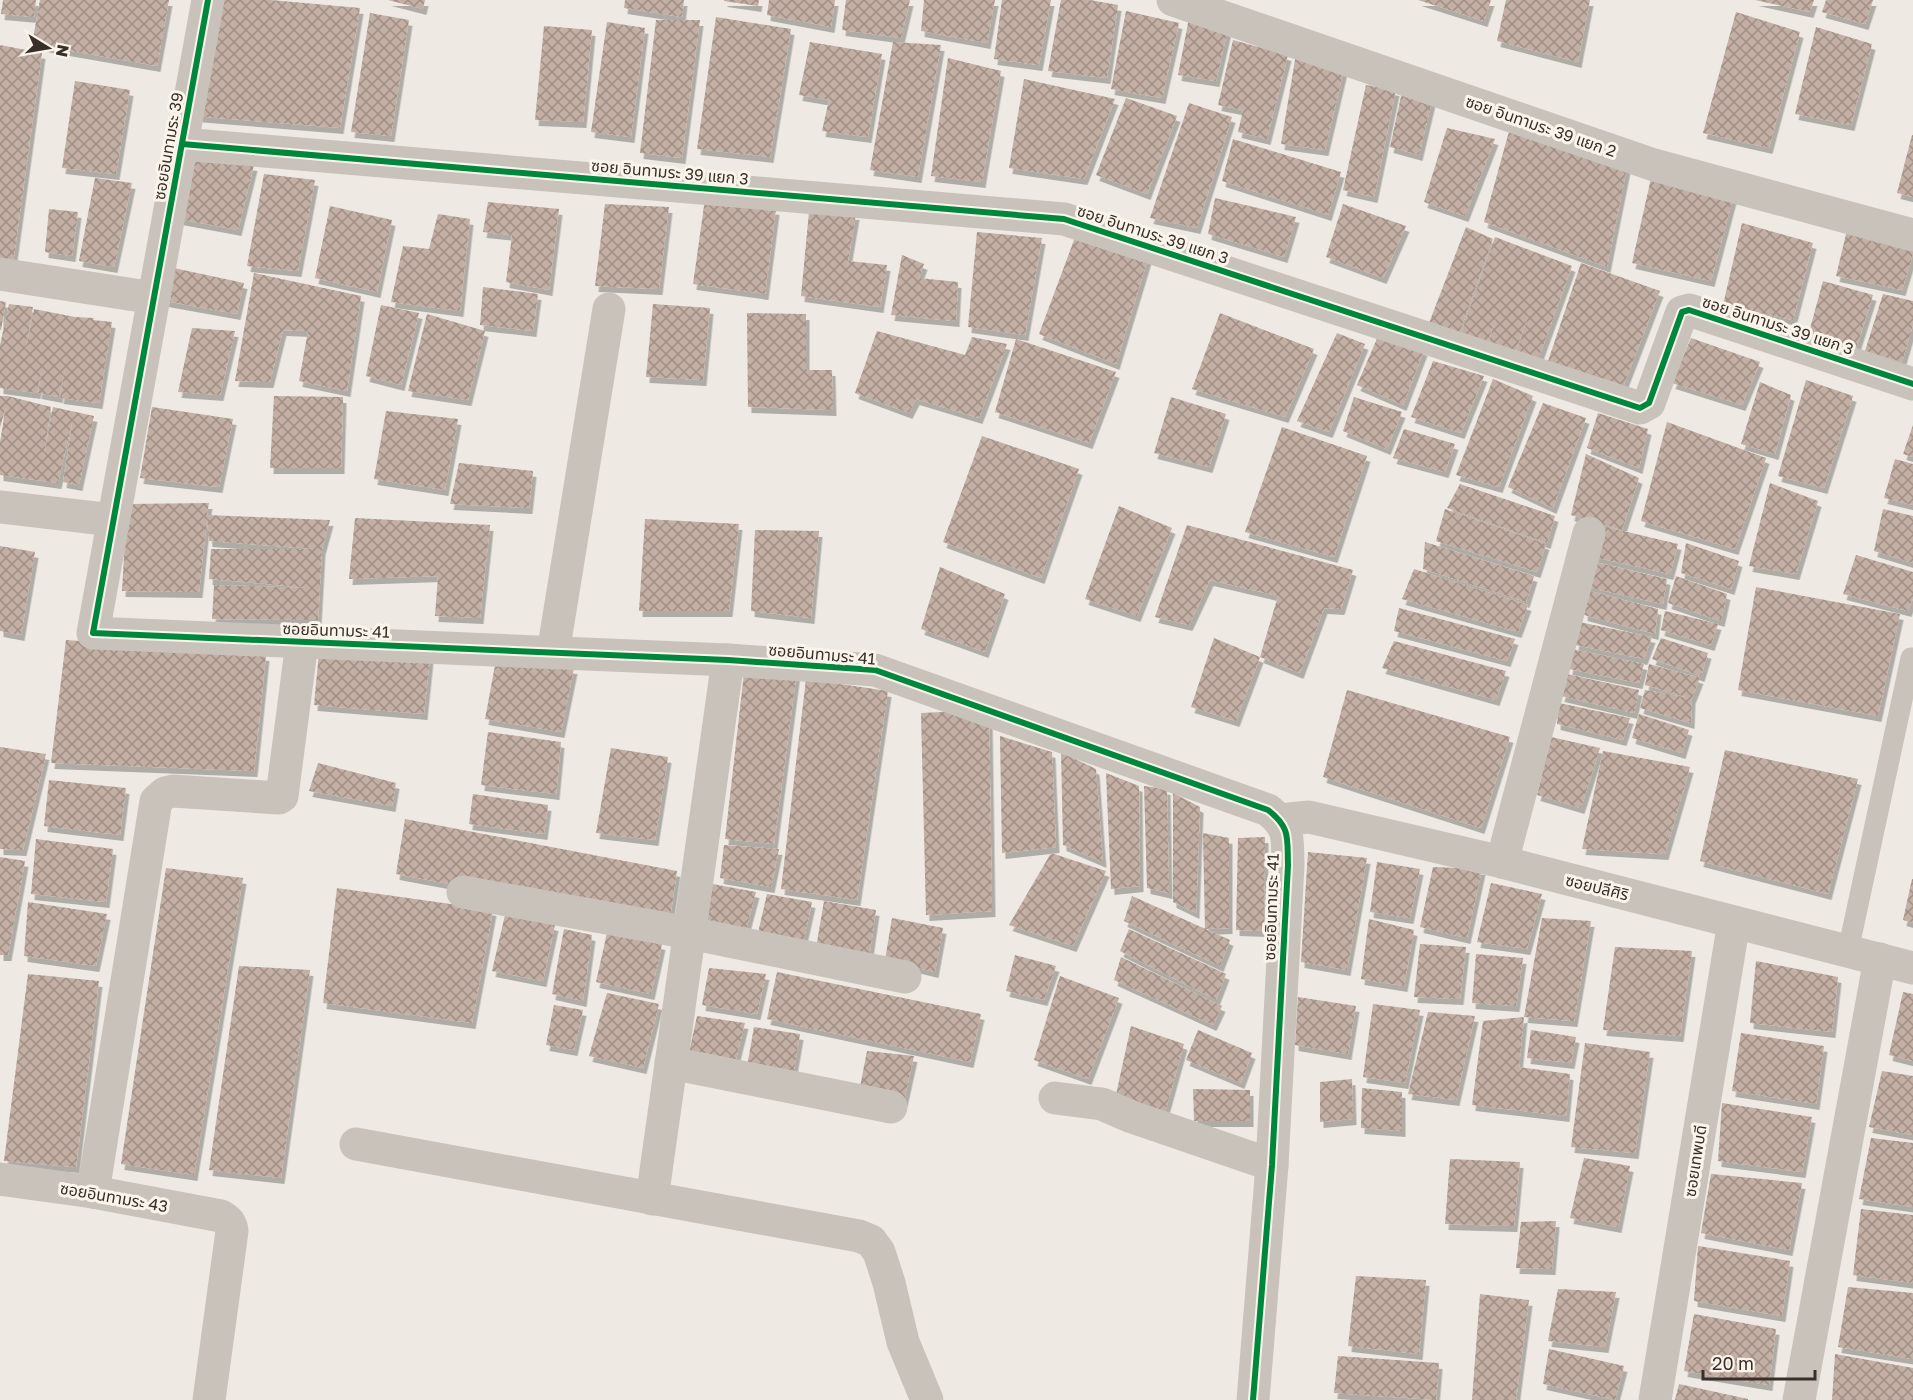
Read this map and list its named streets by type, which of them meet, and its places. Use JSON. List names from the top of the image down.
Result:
{
  "streets": {
    "street": [
      "ซอย อินทามระ 39 แยก 2",
      "ซอยอินทามระ 39",
      "ซอย อินทามระ 39 แยก 3",
      "ซอยอินทามระ 41",
      "ซอยปลีศิริ",
      "ซอยเทพบดี",
      "ซอยอินทามระ 43"
    ]
  },
  "crossings": [
    ["ซอยอินทามระ 39", "ซอย อินทามระ 39 แยก 3"],
    ["ซอยอินทามระ 39", "ซอยอินทามระ 41"],
    ["ซอยอินทามระ 41", "ซอยปลีศิริ"],
    ["ซอยปลีศิริ", "ซอยเทพบดี"]
  ],
  "scale_bar": "20 m",
  "north": "right"
}
